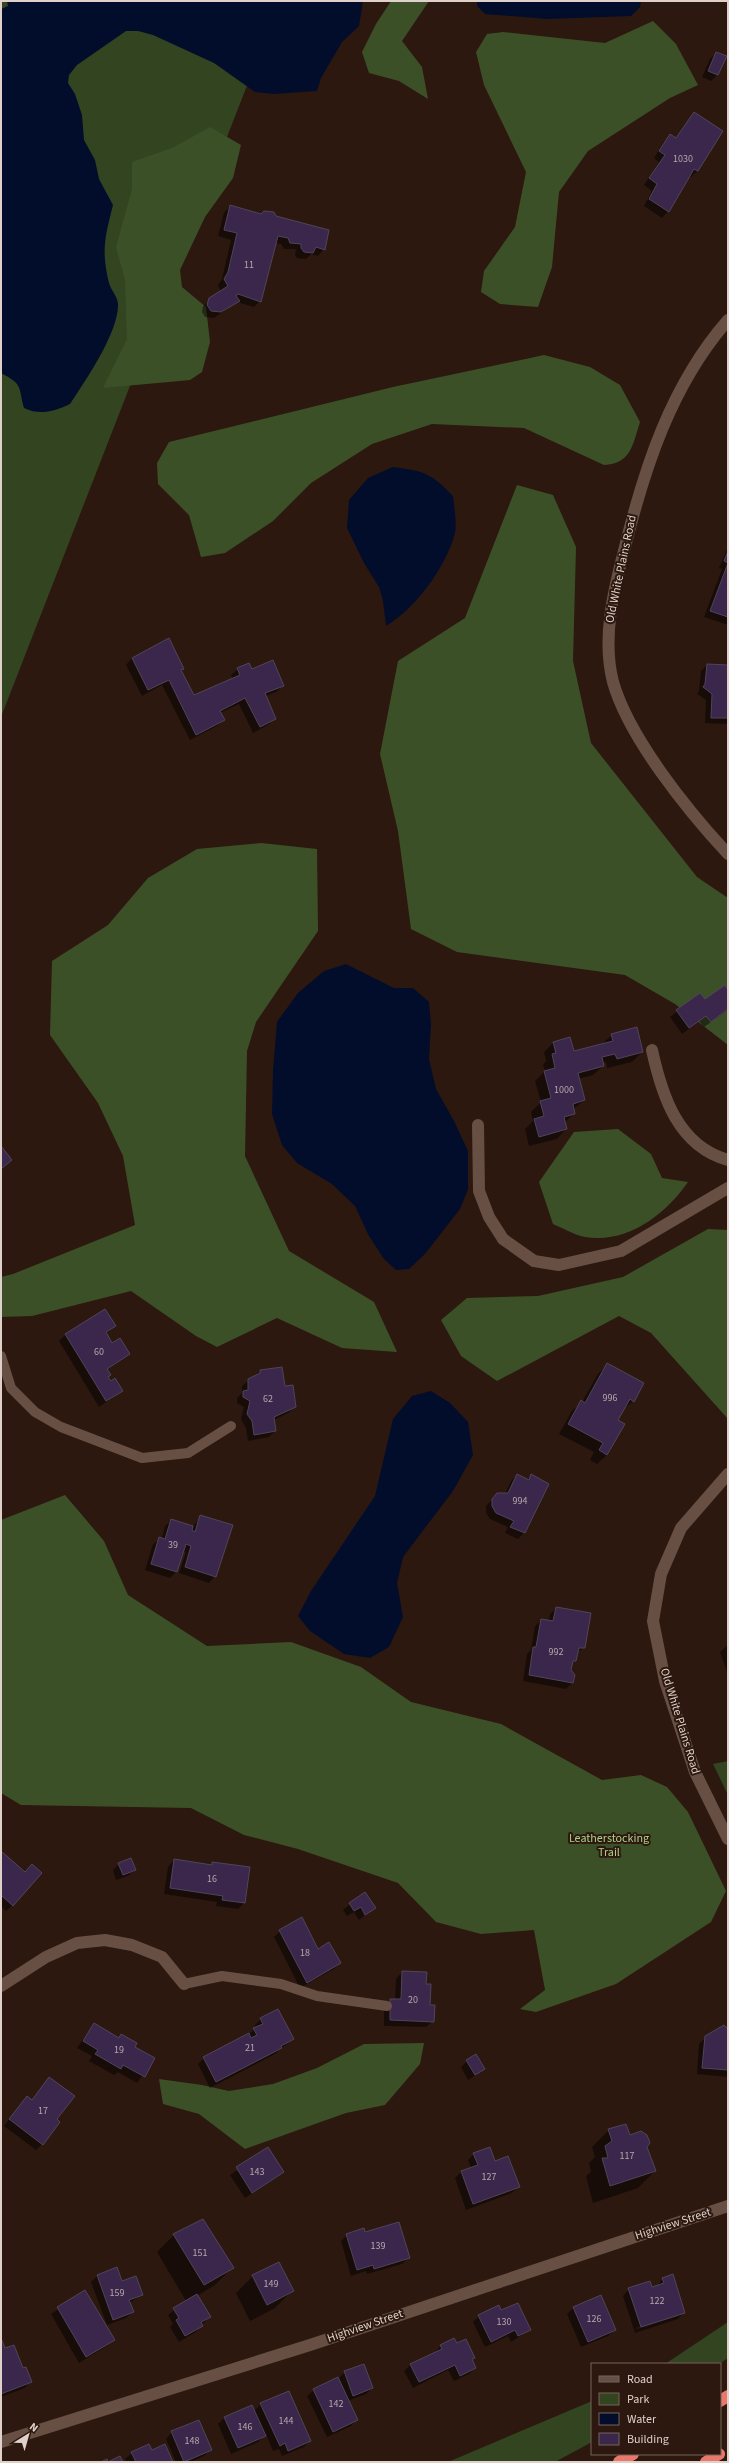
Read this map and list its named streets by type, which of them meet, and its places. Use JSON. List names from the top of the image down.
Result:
{
  "streets": {
    "street": ["Old White Plains Road", "Highview Street"]
  },
  "parks": ["Leatherstocking Trail"],
  "house_numbers": [
    "1030",
    "11",
    "1000",
    "60",
    "996",
    "62",
    "994",
    "39",
    "992",
    "16",
    "18",
    "20",
    "21",
    "19",
    "17",
    "117",
    "143",
    "127",
    "139",
    "151",
    "149",
    "159",
    "122",
    "126",
    "130",
    "142",
    "144",
    "146",
    "148"
  ],
  "legend": [
    "Road",
    "Park",
    "Water",
    "Building"
  ],
  "north": "top right"
}
